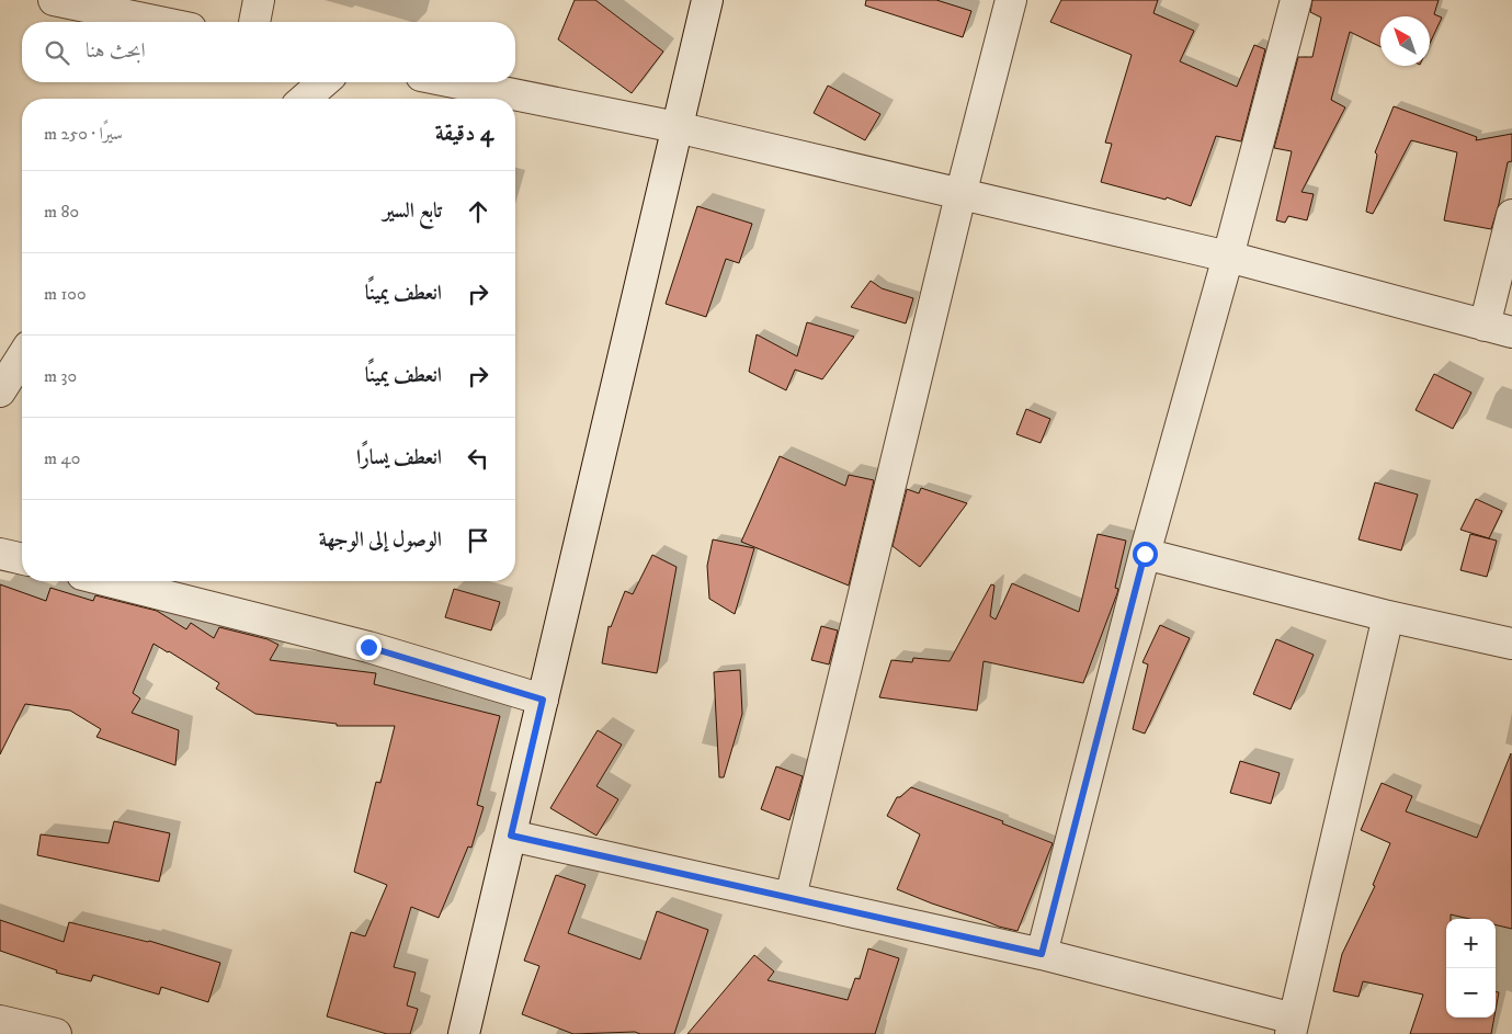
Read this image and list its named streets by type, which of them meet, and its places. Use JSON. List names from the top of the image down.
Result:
{
  "north": "top left",
  "page": {
    "search": "ابحث هنا",
    "heading": ["4 دقيقة", "سيرًا · 250 m"],
    "list": [
      ["تابع السير", "80 m"],
      ["انعطف يمينًا", "100 m"],
      ["انعطف يمينًا", "30 m"],
      ["انعطف يسارًا", "40 m"],
      "الوصول إلى الوجهة"
    ],
    "map_buttons": ["+", "−"]
  }
}
